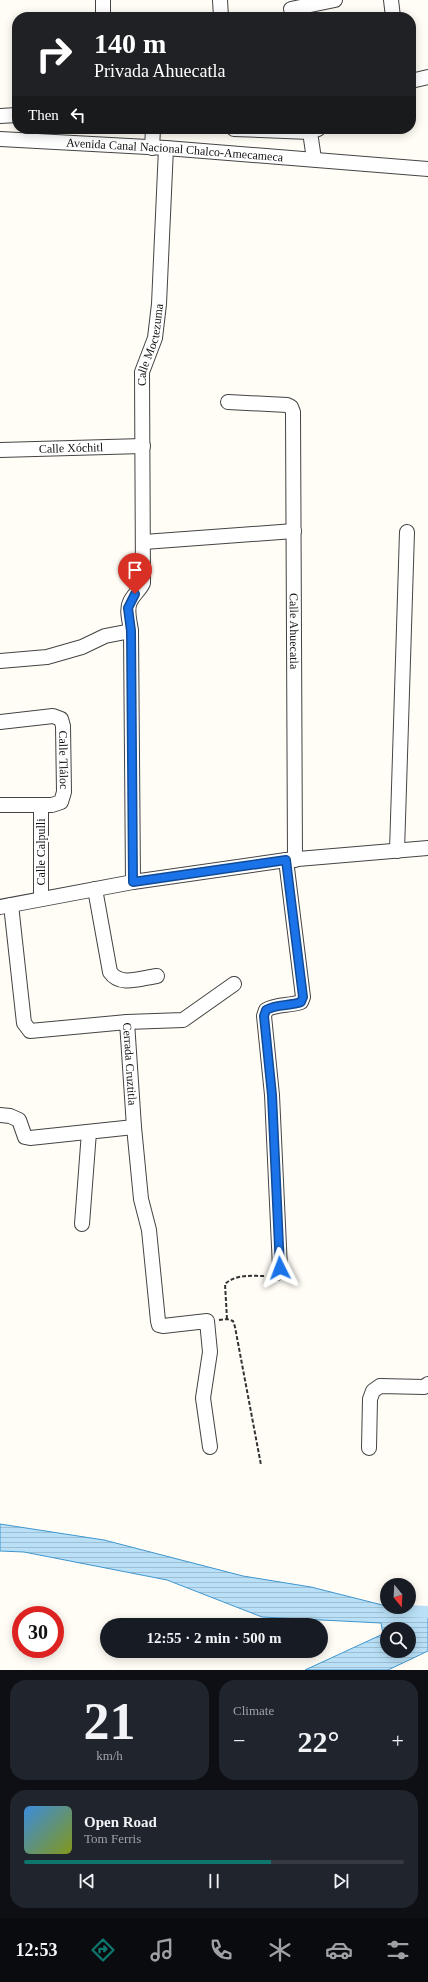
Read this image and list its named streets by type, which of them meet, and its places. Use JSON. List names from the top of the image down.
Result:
{
  "streets": {
    "street": [
      "Avenida Canal Nacional Chalco-Amecameca",
      "Calle Moctezuma",
      "Calle Xóchitl",
      "Calle Ahuecatla",
      "Calle Tláloc",
      "Calle Calpulli",
      "Cerrada Cruztitla"
    ]
  },
  "crossings": [
    ["Avenida Canal Nacional Chalco-Amecameca", "Calle Moctezuma"],
    ["Calle Moctezuma", "Calle Xóchitl"],
    ["Calle Tláloc", "Calle Calpulli"]
  ],
  "north": "bottom",
  "page": {
    "turn": ["140 m", "Privada Ahuecatla"],
    "then": "Then",
    "limit": "30",
    "trip": "12:55 · 2 min · 500 m",
    "tile": [
      ["21", "km/h"],
      "Climate"
    ],
    "heat": ["−", "22°", "+"],
    "song": ["Open Road", "Tom Ferris"],
    "tabs": "12:53"
  }
}
